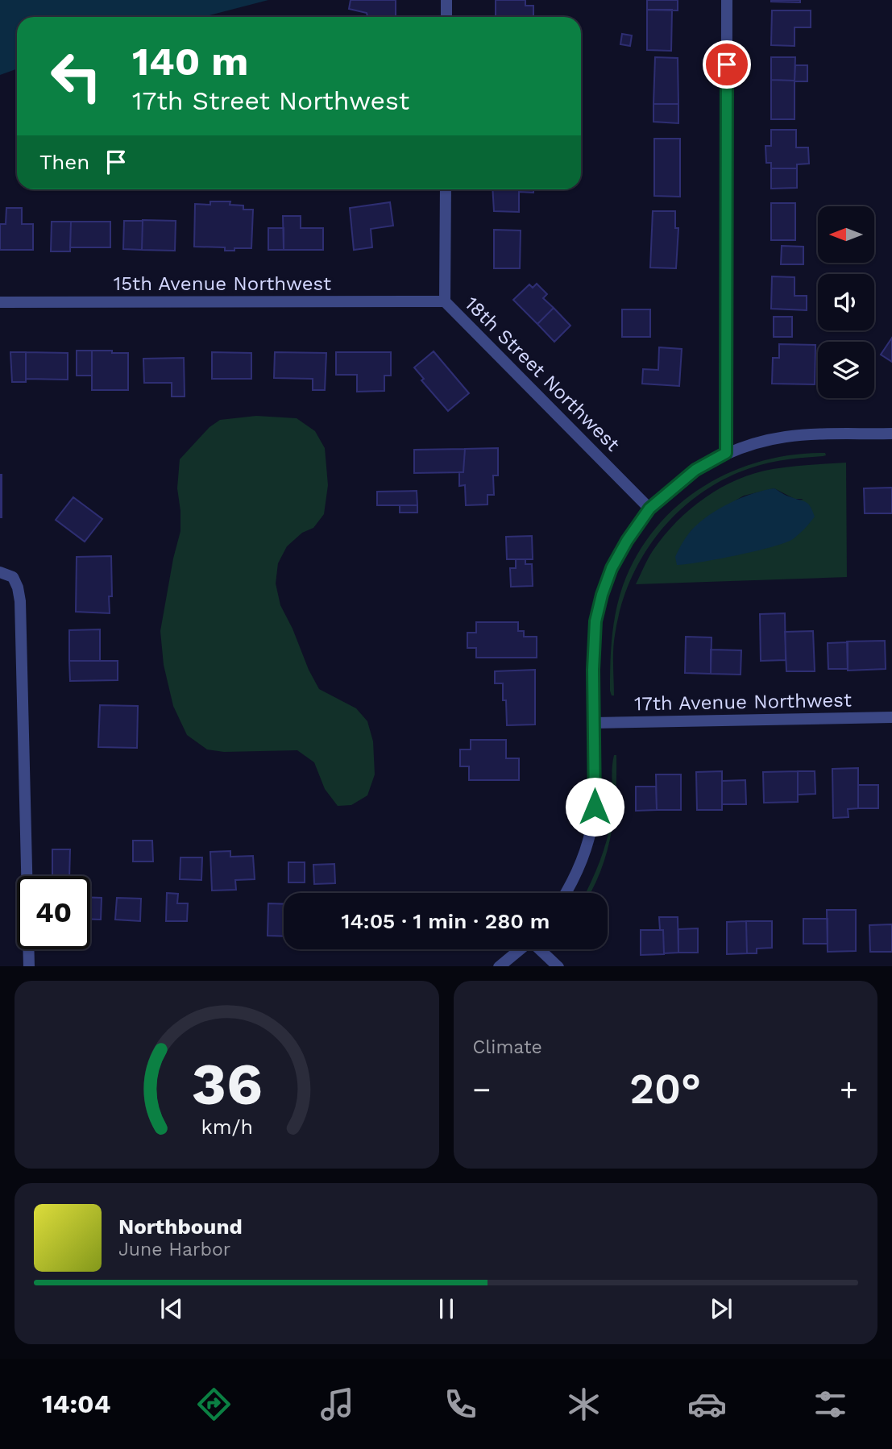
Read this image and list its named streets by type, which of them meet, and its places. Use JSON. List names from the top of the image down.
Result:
{
  "streets": {
    "street": ["15th Avenue Northwest", "18th Street Northwest", "17th Avenue Northwest"]
  },
  "crossings": [
    ["15th Avenue Northwest", "18th Street Northwest"]
  ],
  "north": "left",
  "page": {
    "turn": ["140 m", "17th Street Northwest"],
    "then": "Then",
    "limit": "40",
    "trip": "14:05 · 1 min · 280 m",
    "tile": "Climate",
    "heat": ["−", "20°", "+"],
    "song": ["Northbound", "June Harbor"],
    "tabs": "14:04",
    "gauge": ["36", "km/h"]
  }
}
